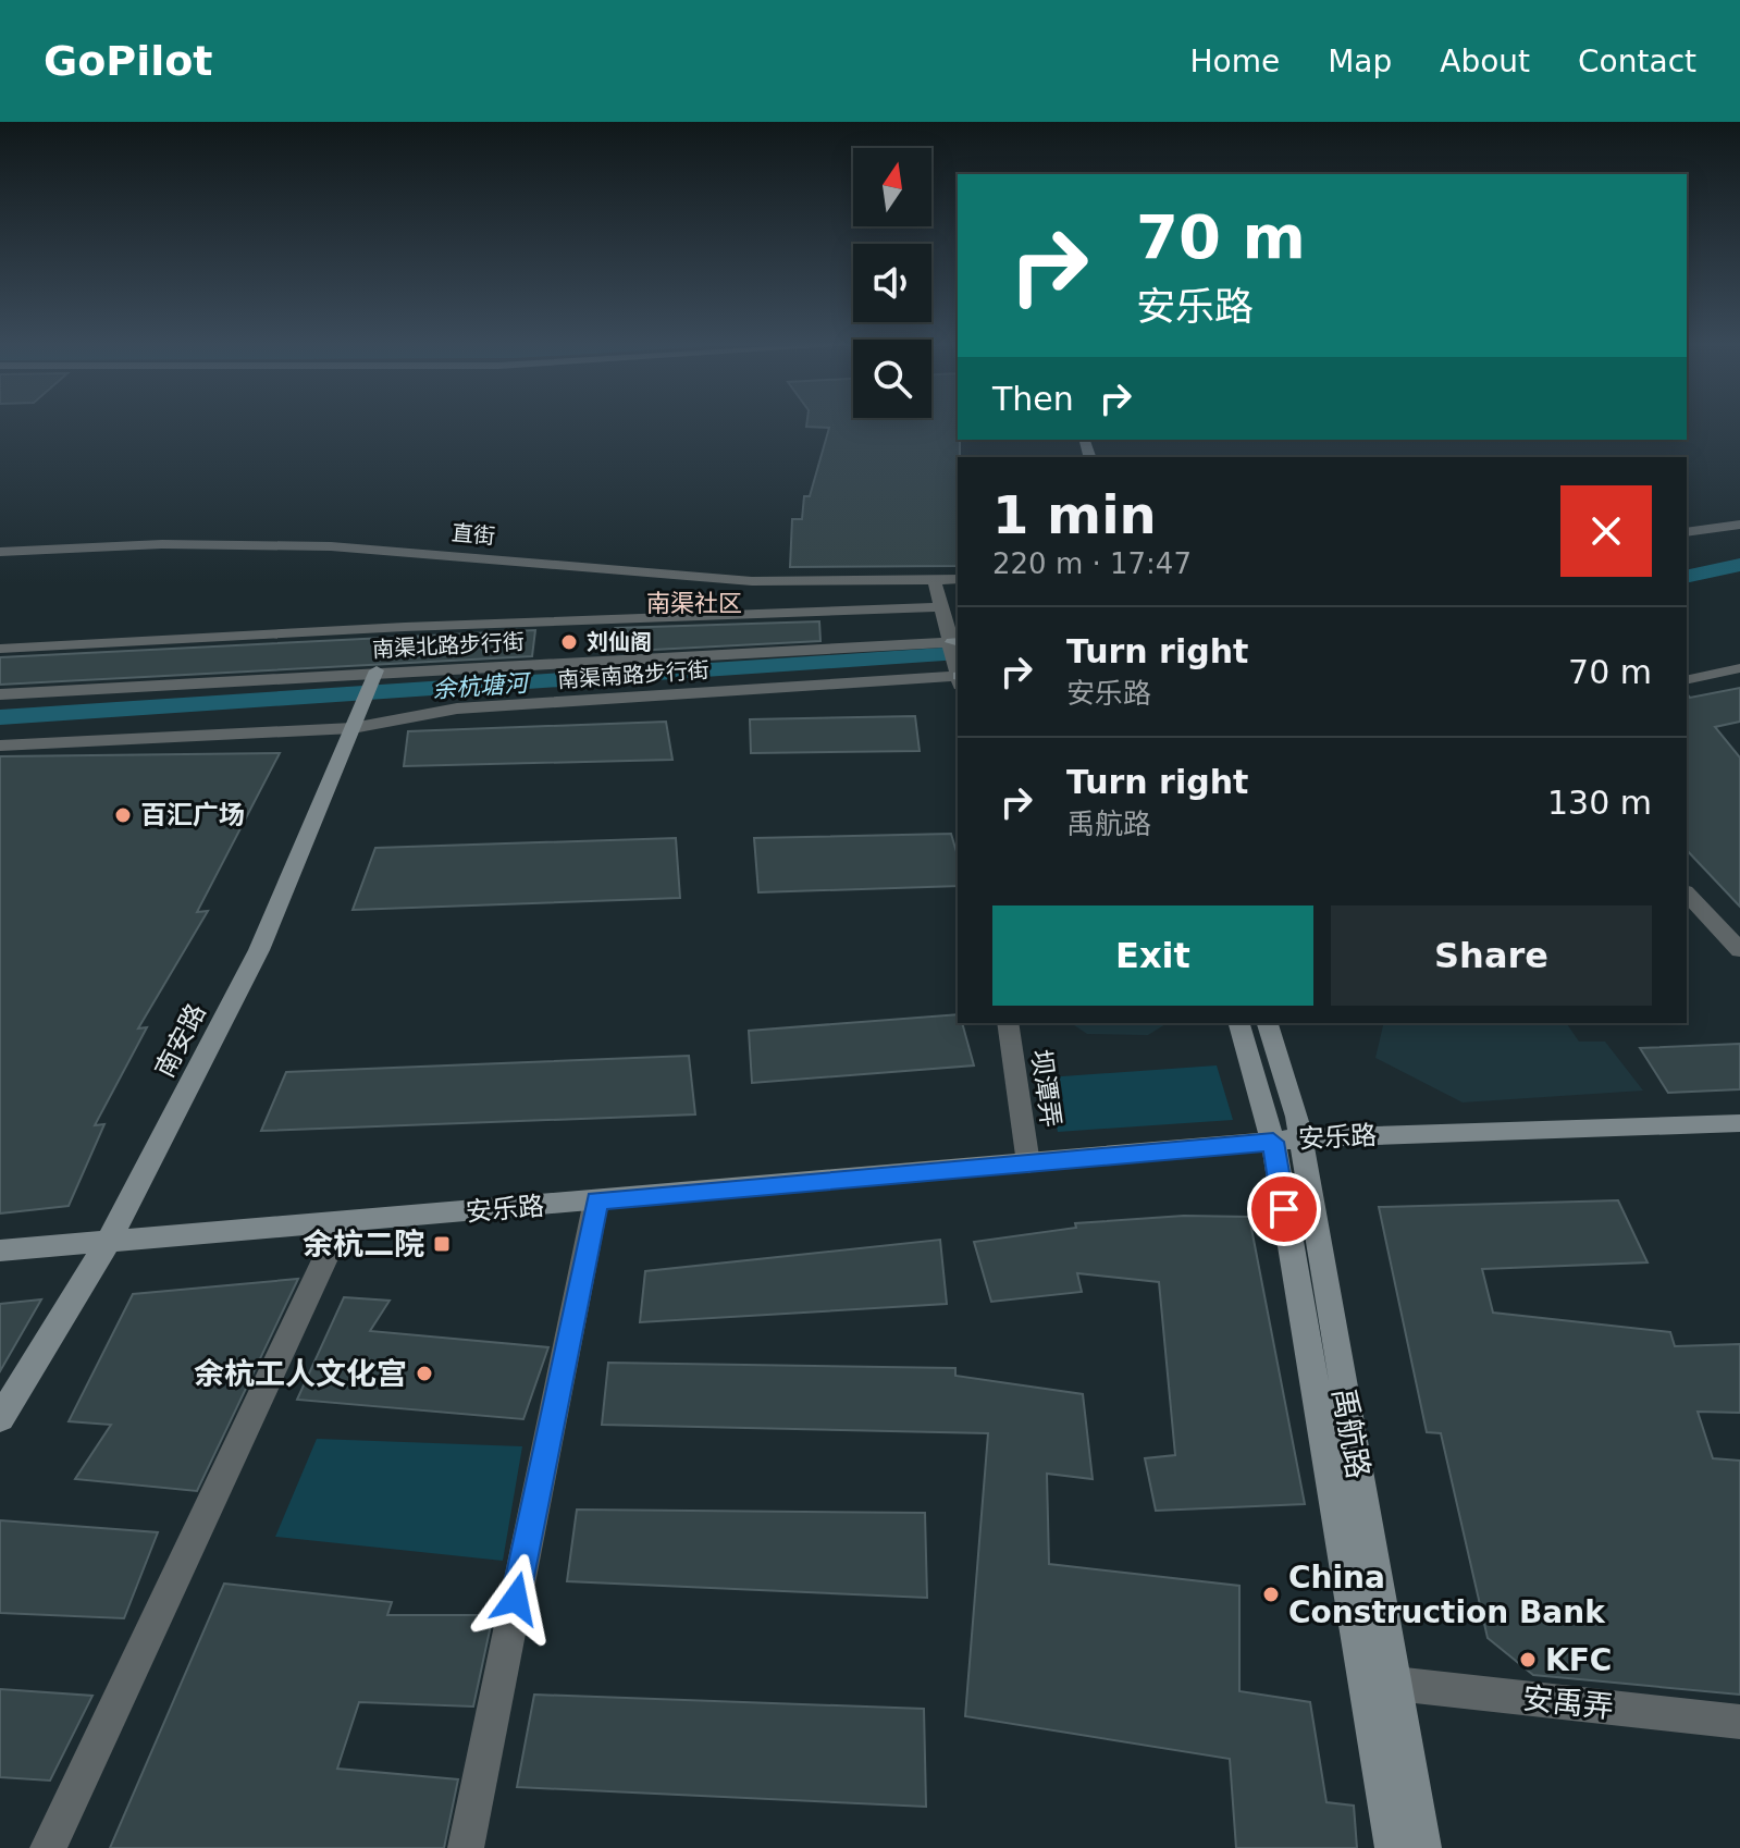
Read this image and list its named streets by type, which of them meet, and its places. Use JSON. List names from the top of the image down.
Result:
{
  "streets": {
    "street": [
      "直街",
      "南渠北路步行街",
      "南渠南路步行街",
      "南安路",
      "坝潭弄",
      "安乐路",
      "禹航路",
      "安禹弄"
    ]
  },
  "crossings": [
    ["南渠北路步行街", "南安路"],
    ["南渠南路步行街", "南安路"],
    ["南安路", "安乐路"],
    ["坝潭弄", "安乐路"],
    ["安乐路", "禹航路"],
    ["禹航路", "安禹弄"]
  ],
  "districts": ["南渠社区"],
  "water": ["余杭塘河"],
  "places": {
    "other": [
      "刘仙阁",
      "百汇广场",
      "余杭工人文化宫",
      "China Construction Bank",
      "KFC"
    ],
    "transit": ["余杭二院"]
  },
  "north": "top",
  "page": {
    "header": "GoPilot",
    "nav": [
      "Home",
      "Map",
      "About",
      "Contact"
    ],
    "turn": ["70 m", "安乐路"],
    "then": "Then",
    "heading": ["1 min", "220 m · 17:47"],
    "list": [
      {
        "name": "Turn right",
        "note": "安乐路",
        "value": "70 m"
      },
      {
        "name": "Turn right",
        "note": "禹航路",
        "value": "130 m"
      }
    ],
    "buttons": ["Exit", "Share"]
  }
}
